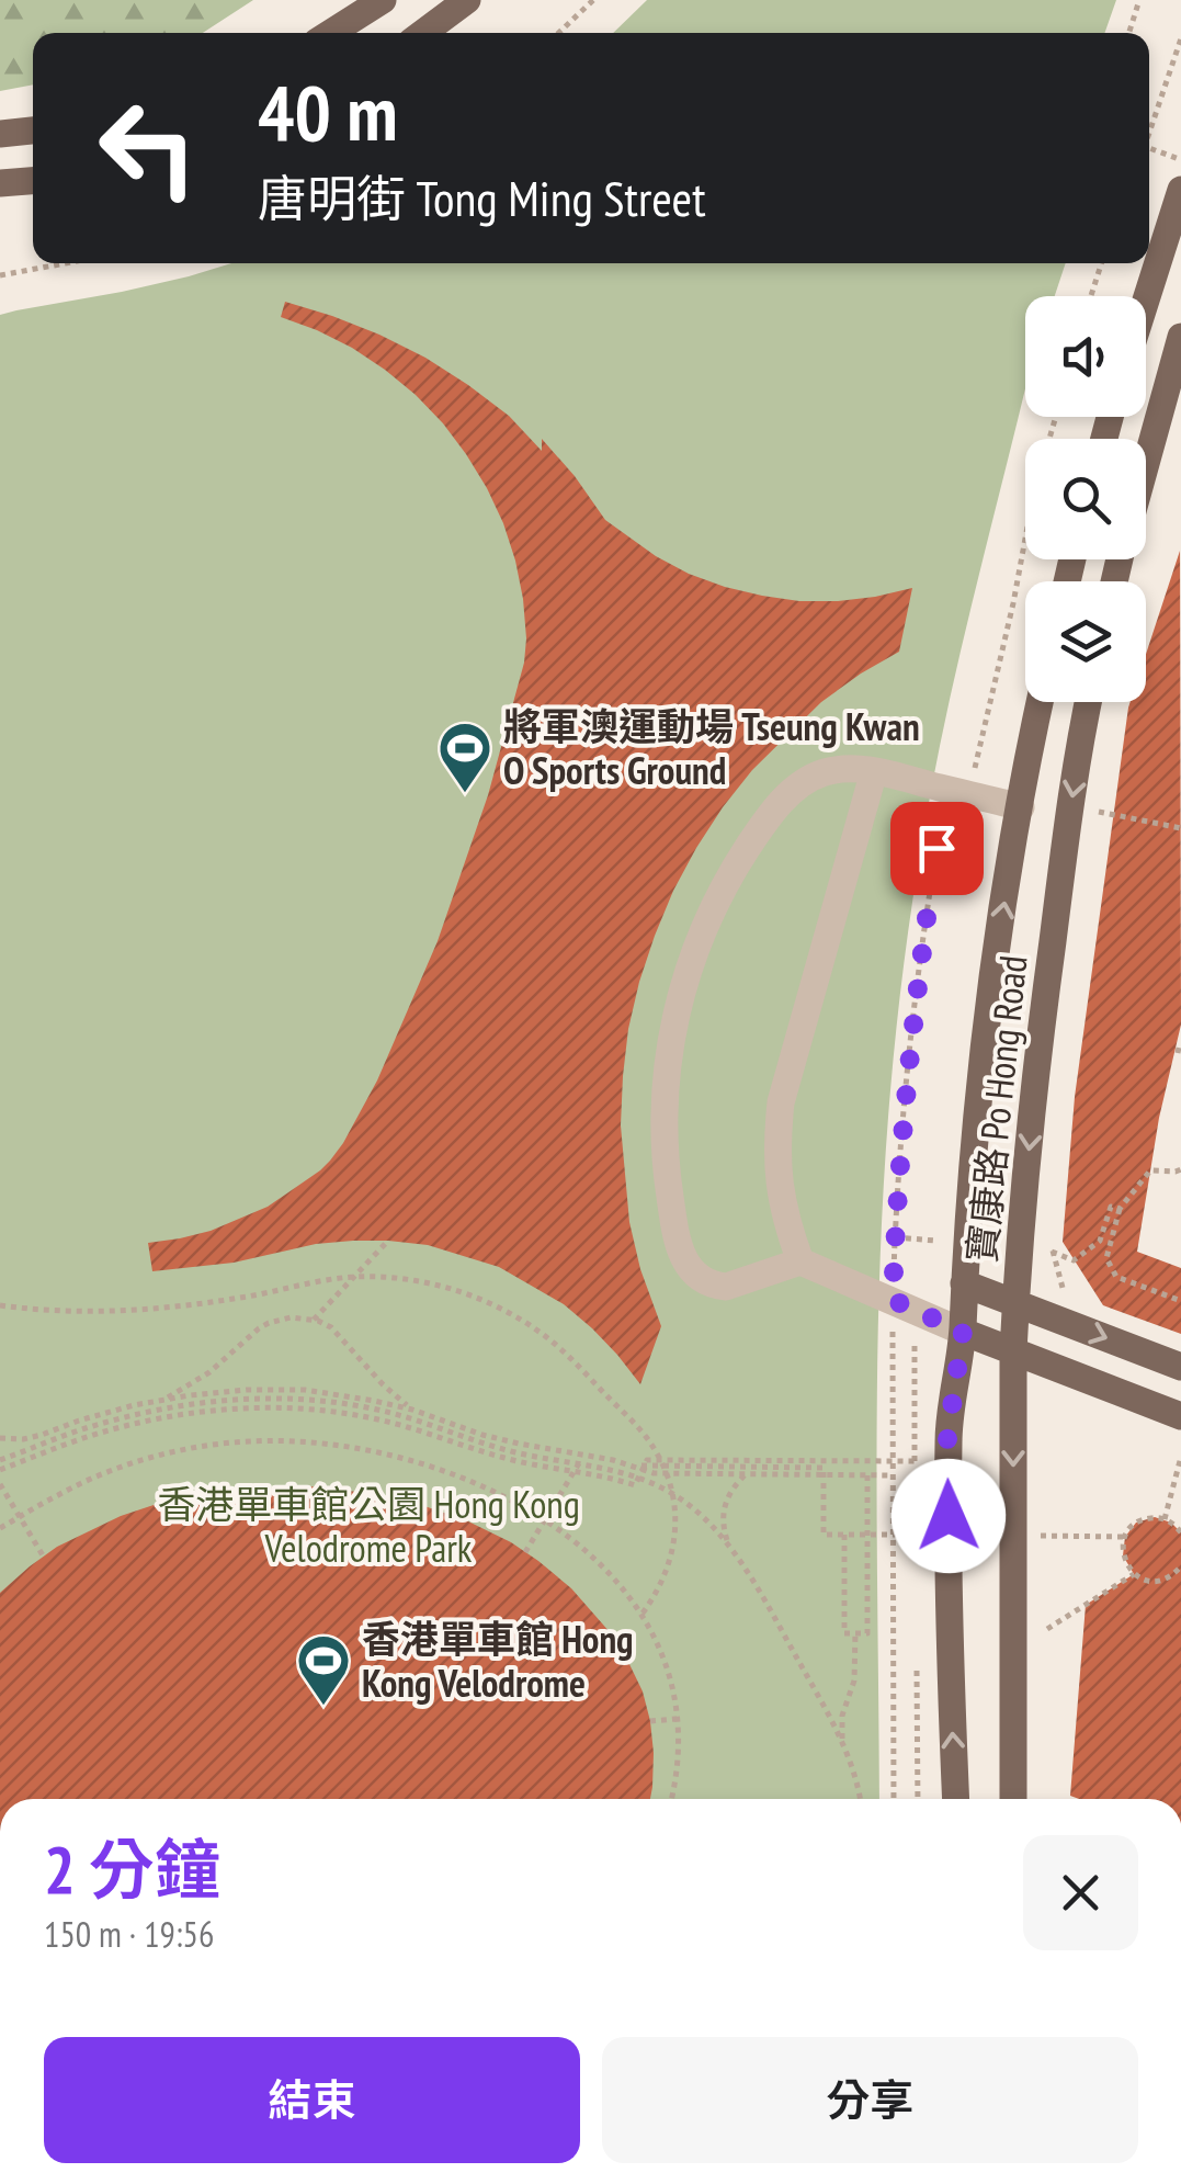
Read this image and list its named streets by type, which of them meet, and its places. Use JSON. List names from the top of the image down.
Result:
{
  "streets": {
    "main road": ["寶康路 Po Hong Road"]
  },
  "parks": ["香港單車館公園 Hong Kong Velodrome Park"],
  "places": {
    "sports": ["將軍澳運動場 Tseung Kwan O Sports Ground", "香港單車館 Hong Kong Velodrome"]
  },
  "page": {
    "turn": ["40 m", "唐明街 Tong Ming Street"],
    "heading": ["2 分鐘", "150 m · 19:56"],
    "buttons": ["結束", "分享"]
  }
}
